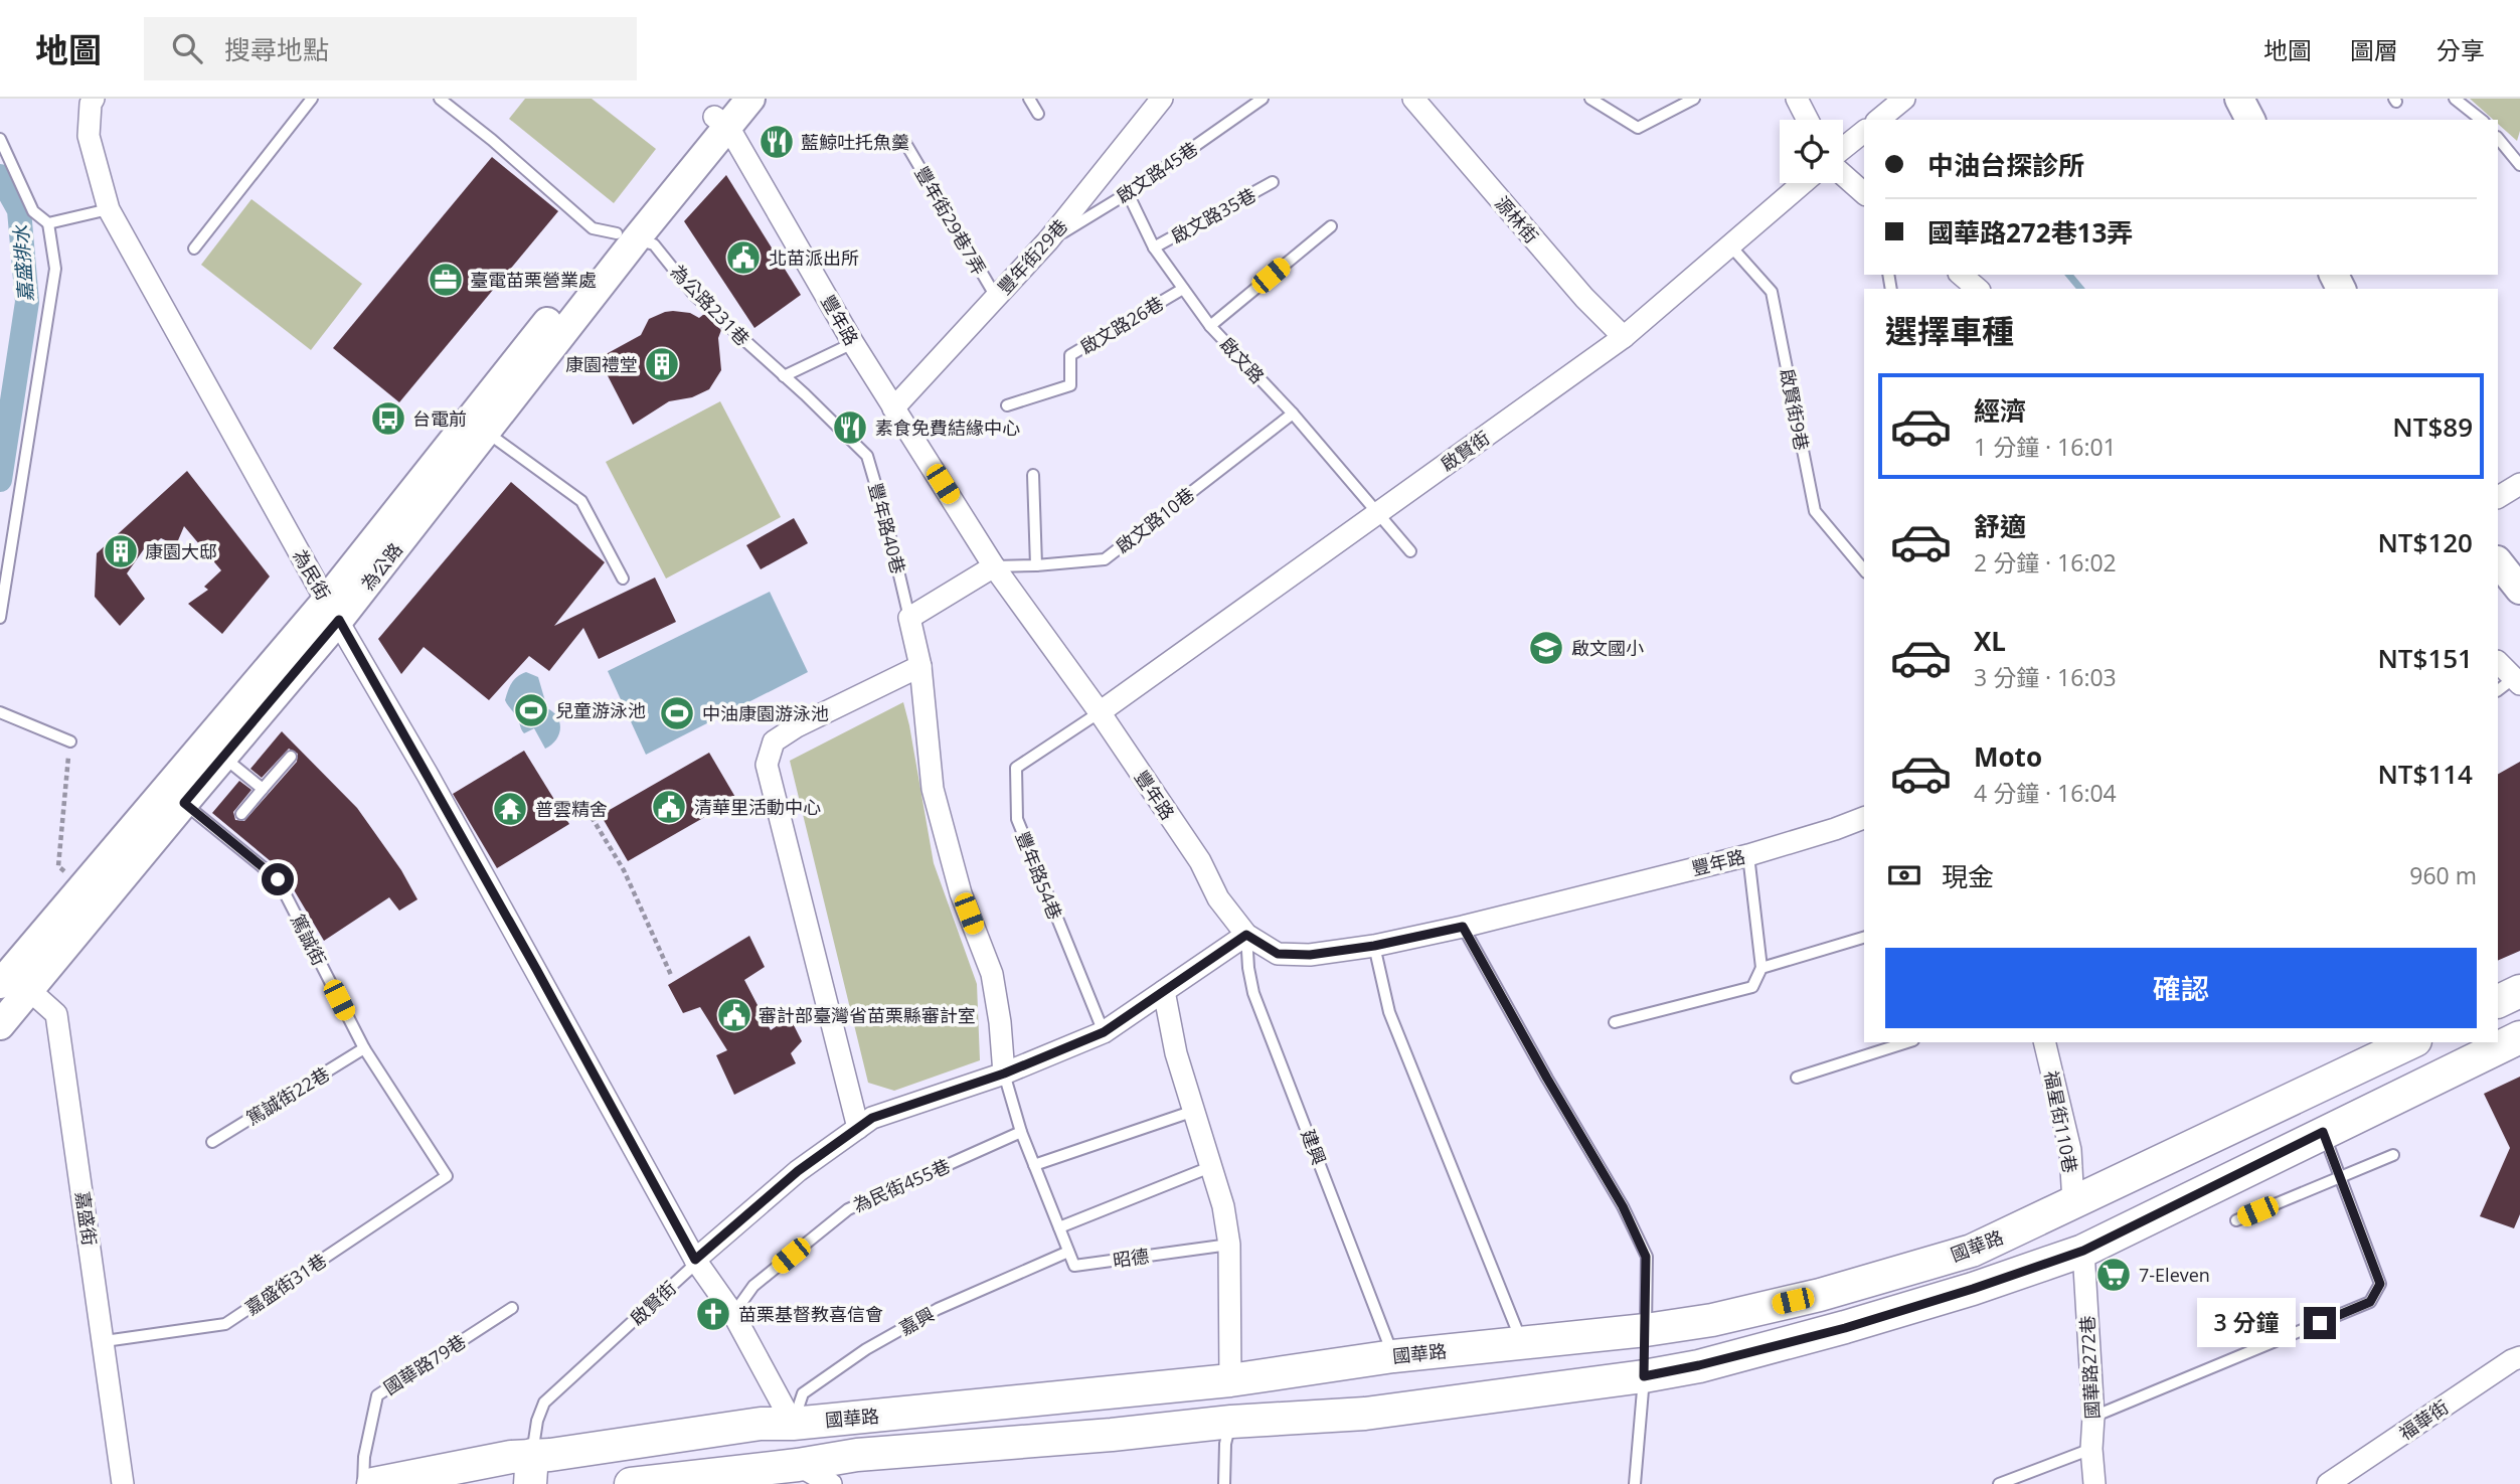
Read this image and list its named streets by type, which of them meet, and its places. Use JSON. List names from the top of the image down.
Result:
{
  "streets": {
    "main road": ["國華路"],
    "street": [
      "源林街",
      "豐年街29巷",
      "豐年路",
      "啟賢街",
      "為公路",
      "為民街",
      "福星街110巷",
      "嘉盛街",
      "國華路272巷",
      "福華街"
    ],
    "lane": [
      "啟文路45巷",
      "啟文路35巷",
      "豐年街29巷7弄",
      "為公路231巷",
      "啟文路26巷",
      "啟文路",
      "啟賢街9巷",
      "啟文路10巷",
      "豐年路40巷",
      "豐年路54巷",
      "篤誠街",
      "篤誠街22巷",
      "建興",
      "為民街455巷",
      "昭德",
      "嘉盛街31巷",
      "嘉興",
      "國華路79巷"
    ]
  },
  "crossings": [
    ["啟文路45巷", "豐年街29巷"],
    ["啟文路45巷", "啟文路"],
    ["啟文路35巷", "啟文路"],
    ["源林街", "啟賢街"],
    ["豐年街29巷7弄", "豐年街29巷"],
    ["豐年街29巷", "豐年路"],
    ["為公路231巷", "豐年路40巷"],
    ["為公路231巷", "為公路"],
    ["豐年路", "啟賢街"],
    ["豐年路", "啟文路10巷"],
    ["豐年路", "為公路"],
    ["豐年路", "豐年路54巷"],
    ["豐年路", "建興"],
    ["啟文路26巷", "啟文路"],
    ["啟文路", "啟賢街"],
    ["啟文路", "啟文路10巷"],
    ["啟賢街9巷", "啟賢街"],
    ["啟賢街", "為民街"],
    ["啟賢街", "豐年路54巷"],
    ["啟賢街", "建興"],
    ["啟賢街", "國華路"],
    ["為公路", "為民街"],
    ["為公路", "篤誠街"],
    ["為公路", "嘉盛街"],
    ["為民街", "為民街455巷"],
    ["為民街", "國華路"],
    ["為民街", "嘉興"],
    ["篤誠街", "篤誠街22巷"],
    ["篤誠街", "嘉盛街31巷"],
    ["福星街110巷", "國華路"],
    ["建興", "國華路"],
    ["嘉盛街", "嘉盛街31巷"],
    ["國華路", "嘉興"],
    ["國華路", "國華路272巷"],
    ["昭德", "嘉興"]
  ],
  "water": ["嘉盛排水"],
  "places": {
    "restaurant": ["藍鯨吐托魚羹", "素食免費結緣中心"],
    "public building": ["北苗派出所", "清華里活動中心", "審計部臺灣省苗栗縣審計室"],
    "office": ["臺電苗栗營業處"],
    "building": ["康園禮堂", "康園大邸"],
    "bus stop": ["台電前"],
    "school or university": ["啟文國小"],
    "sports": ["兒童游泳池", "中油康園游泳池"],
    "temple": ["普雲精舍"],
    "supermarket": ["7-Eleven"],
    "church": ["苗栗基督教喜信會"]
  },
  "page": {
    "header": "地圖",
    "search": "搜尋地點",
    "nav": ["地圖", "圖層", "分享"],
    "banner": ["中油台探診所", "國華路272巷13弄"],
    "heading": "選擇車種",
    "list": [
      {
        "name": "經濟",
        "note": "1 分鐘 · 16:01",
        "value": "NT$89"
      },
      {
        "name": "舒適",
        "note": "2 分鐘 · 16:02",
        "value": "NT$120"
      },
      {
        "name": "XL",
        "note": "3 分鐘 · 16:03",
        "value": "NT$151"
      },
      {
        "name": "Moto",
        "note": "4 分鐘 · 16:04",
        "value": "NT$114"
      }
    ],
    "pay": ["現金", "960 m"],
    "buttons": "確認",
    "bubble": "3 分鐘"
  }
}
